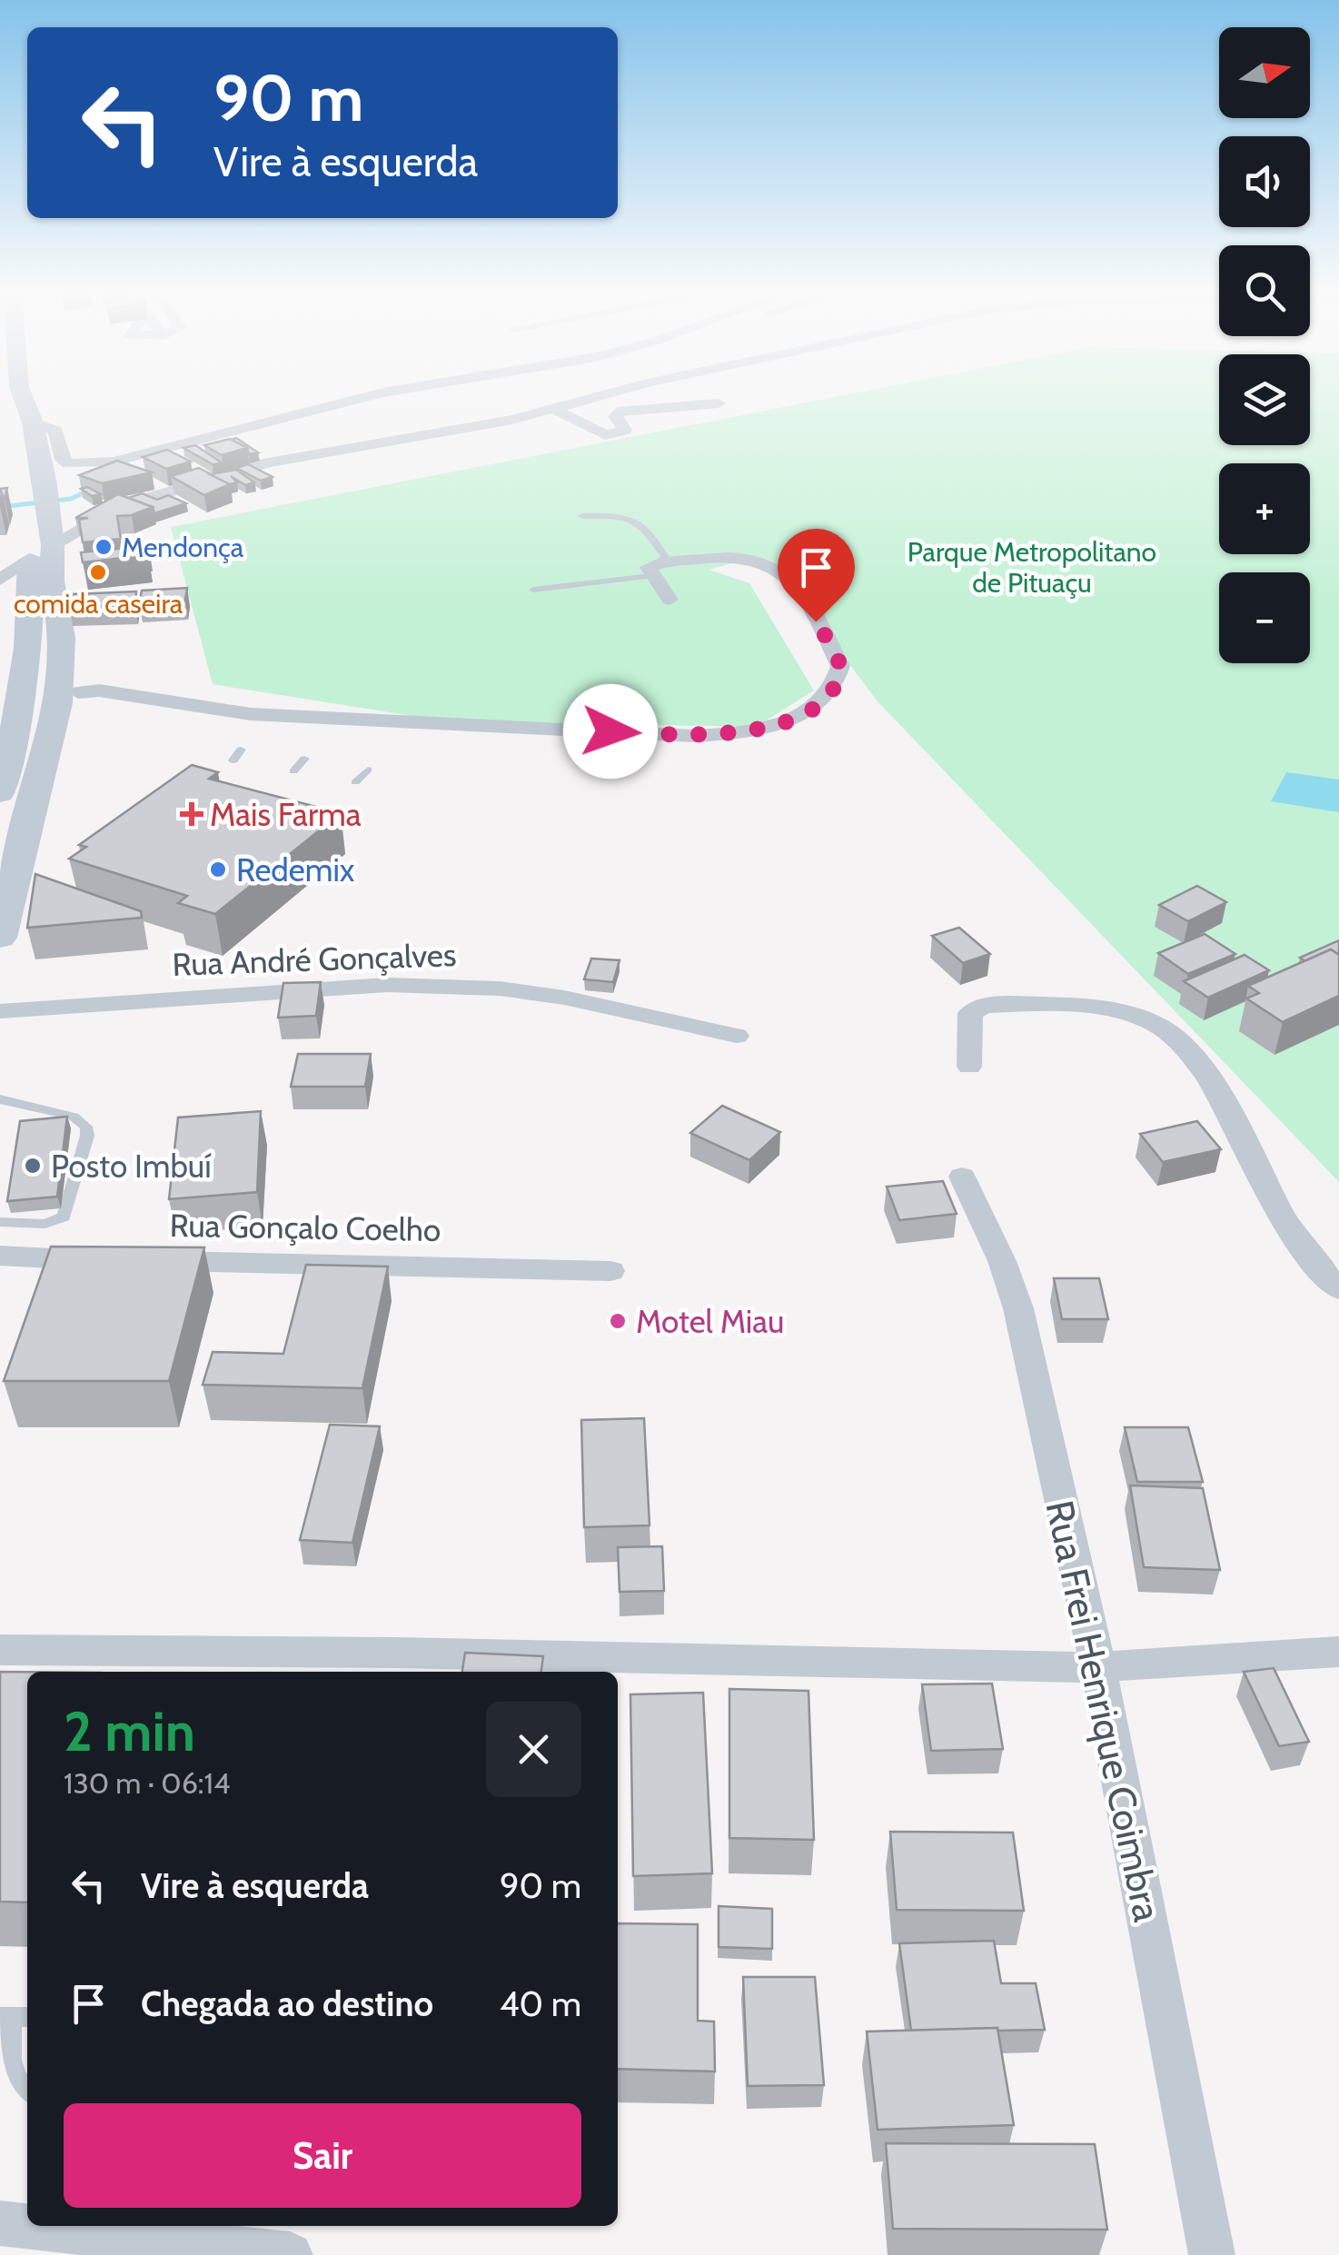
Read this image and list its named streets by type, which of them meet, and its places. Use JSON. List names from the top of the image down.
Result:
{
  "streets": {
    "street": ["Rua André Gonçalves", "Rua Gonçalo Coelho", "Rua Frei Henrique Coimbra"]
  },
  "parks": ["Parque Metropolitano de Pituaçu"],
  "places": {
    "other": [
      "Mendonça",
      "comida caseira",
      "Redemix",
      "Posto Imbuí",
      "Motel Miau"
    ],
    "health": ["Mais Farma"]
  },
  "north": "right",
  "page": {
    "map_buttons": ["+", "−"],
    "turn": ["90 m", "Vire à esquerda"],
    "heading": ["2 min", "130 m · 06:14"],
    "list": [
      {
        "name": "Vire à esquerda",
        "value": "90 m"
      },
      {
        "name": "Chegada ao destino",
        "value": "40 m"
      }
    ],
    "buttons": "Sair"
  }
}
